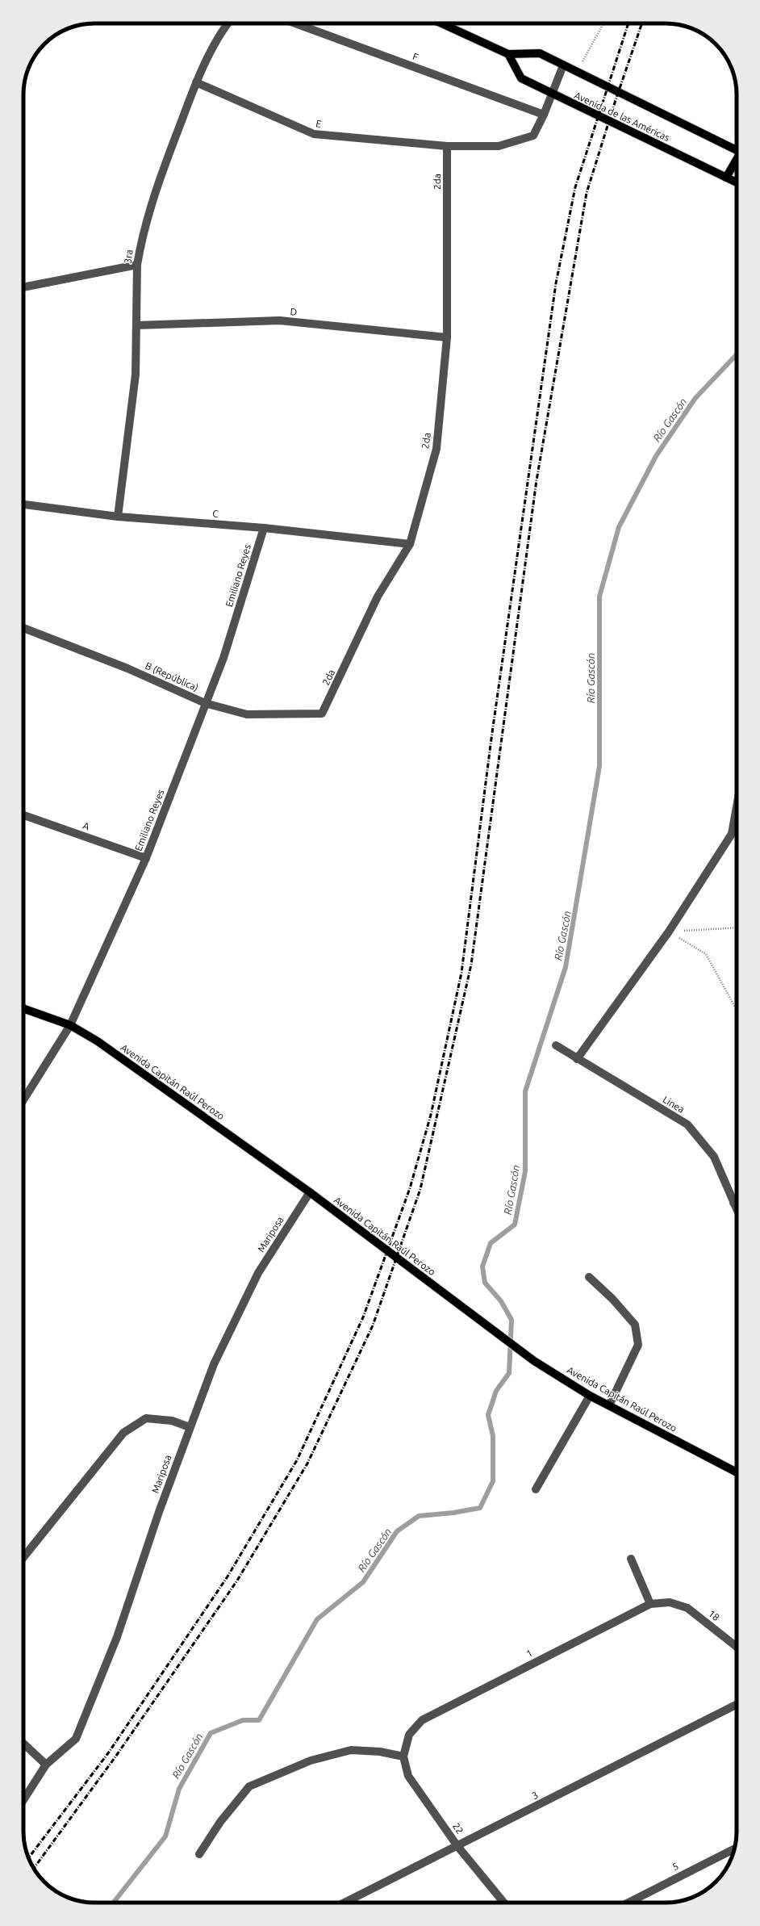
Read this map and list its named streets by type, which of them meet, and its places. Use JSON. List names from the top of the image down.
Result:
{
  "streets": {
    "main road": ["Avenida de las Américas", "Avenida Capitán Raúl Perozo"],
    "street": [
      "F",
      "E",
      "2da",
      "3ra",
      "D",
      "C",
      "Emiliano Reyes",
      "B (República)",
      "A",
      "Linea",
      "Mariposa",
      "18",
      "1",
      "3",
      "22",
      "5"
    ]
  },
  "crossings": [
    ["F", "E"],
    ["Avenida de las Américas", "E"],
    ["E", "2da"],
    ["E", "3ra"],
    ["2da", "D"],
    ["2da", "C"],
    ["2da", "B (República)"],
    ["3ra", "D"],
    ["3ra", "C"],
    ["C", "Emiliano Reyes"],
    ["Emiliano Reyes", "B (República)"],
    ["Emiliano Reyes", "A"],
    ["Emiliano Reyes", "Avenida Capitán Raúl Perozo"],
    ["Avenida Capitán Raúl Perozo", "Mariposa"],
    ["18", "1"],
    ["1", "22"],
    ["3", "22"]
  ],
  "water": ["Río Gascón"]
}
